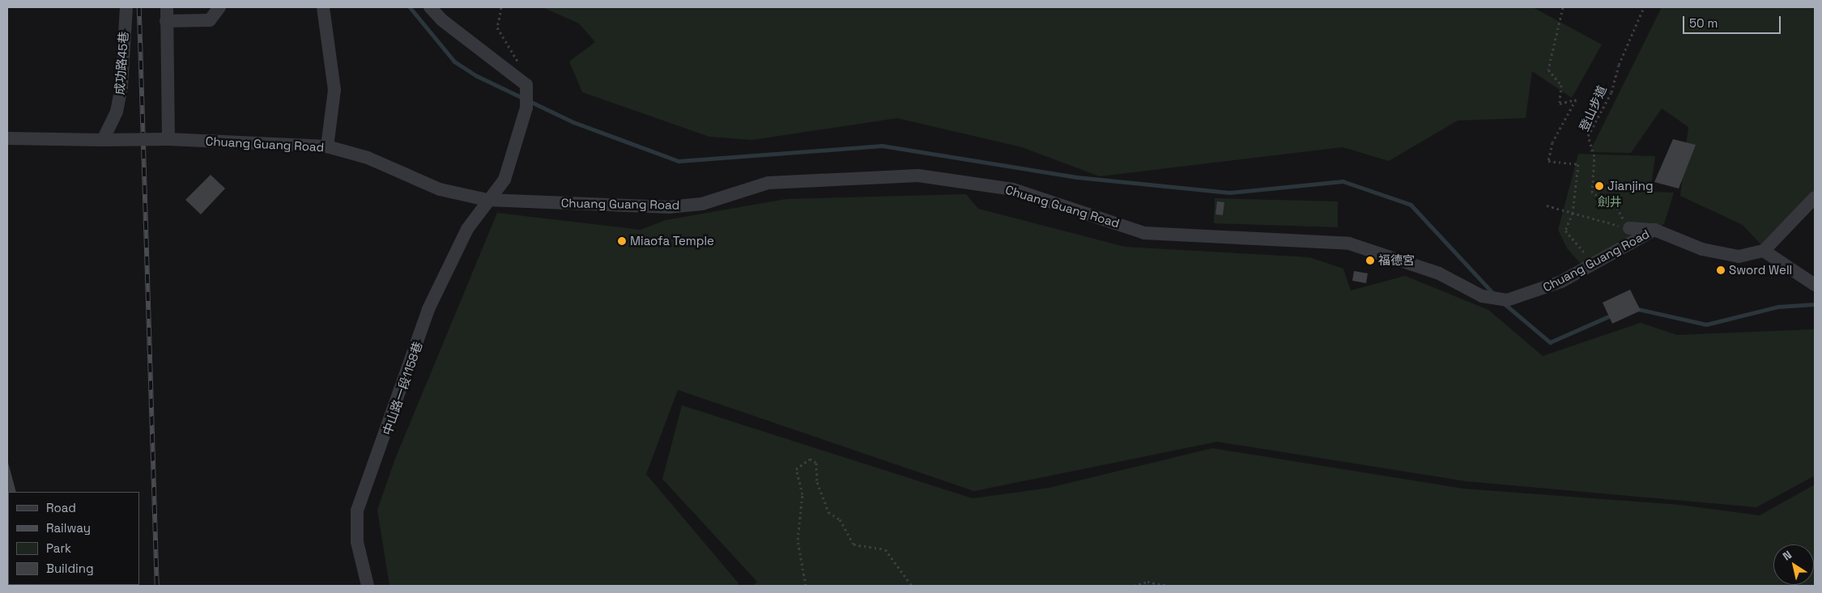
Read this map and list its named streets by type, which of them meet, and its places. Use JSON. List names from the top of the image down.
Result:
{
  "streets": {
    "street": ["成功路45巷", "Chuang Guang Road", "中山路一段1158巷"],
    "path": ["登山步道"]
  },
  "crossings": [
    ["成功路45巷", "Chuang Guang Road"],
    ["Chuang Guang Road", "中山路一段1158巷"]
  ],
  "parks": ["劍井"],
  "places": [
    "Jianjing",
    "Miaofa Temple",
    "福德宮",
    "Sword Well"
  ],
  "legend": [
    "Road",
    "Railway",
    "Park",
    "Building"
  ],
  "scale_bar": "50 m",
  "north": "top left"
}
